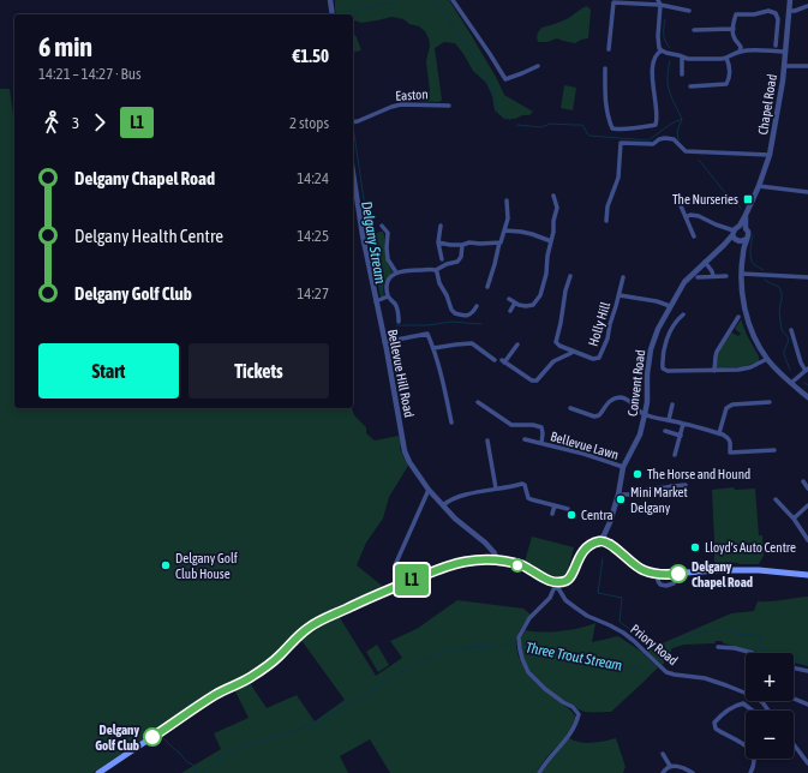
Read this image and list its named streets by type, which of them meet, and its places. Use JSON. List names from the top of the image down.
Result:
{
  "streets": {
    "street": [
      "Easton",
      "Chapel Road",
      "Holly Hill",
      "Bellevue Hill Road",
      "Convent Road",
      "Bellevue Lawn",
      "Priory Road"
    ]
  },
  "crossings": [
    ["Chapel Road", "Convent Road"],
    ["Holly Hill", "Convent Road"],
    ["Convent Road", "Bellevue Lawn"]
  ],
  "water": ["Delgany Stream", "Three Trout Stream"],
  "places": {
    "transit": ["The Nurseries"],
    "other": [
      "The Horse and Hound",
      "Mini Market Delgany",
      "Centra",
      "Lloyd's Auto Centre",
      "Delgany Golf Club House",
      "Delgany Chapel Road",
      "Delgany Golf Club"
    ]
  },
  "lines": ["bus line L1"],
  "page": {
    "on_map": "L1",
    "heading": ["6 min", "14:21 – 14:27 · Bus", "€1.50"],
    "legs": ["3", "L1", "2 stops"],
    "list": [
      {
        "name": "Delgany Chapel Road",
        "value": "14:24"
      },
      {
        "name": "Delgany Health Centre",
        "value": "14:25"
      },
      {
        "name": "Delgany Golf Club",
        "value": "14:27"
      }
    ],
    "buttons": ["Start", "Tickets"],
    "map_buttons": ["+", "−"]
  }
}
